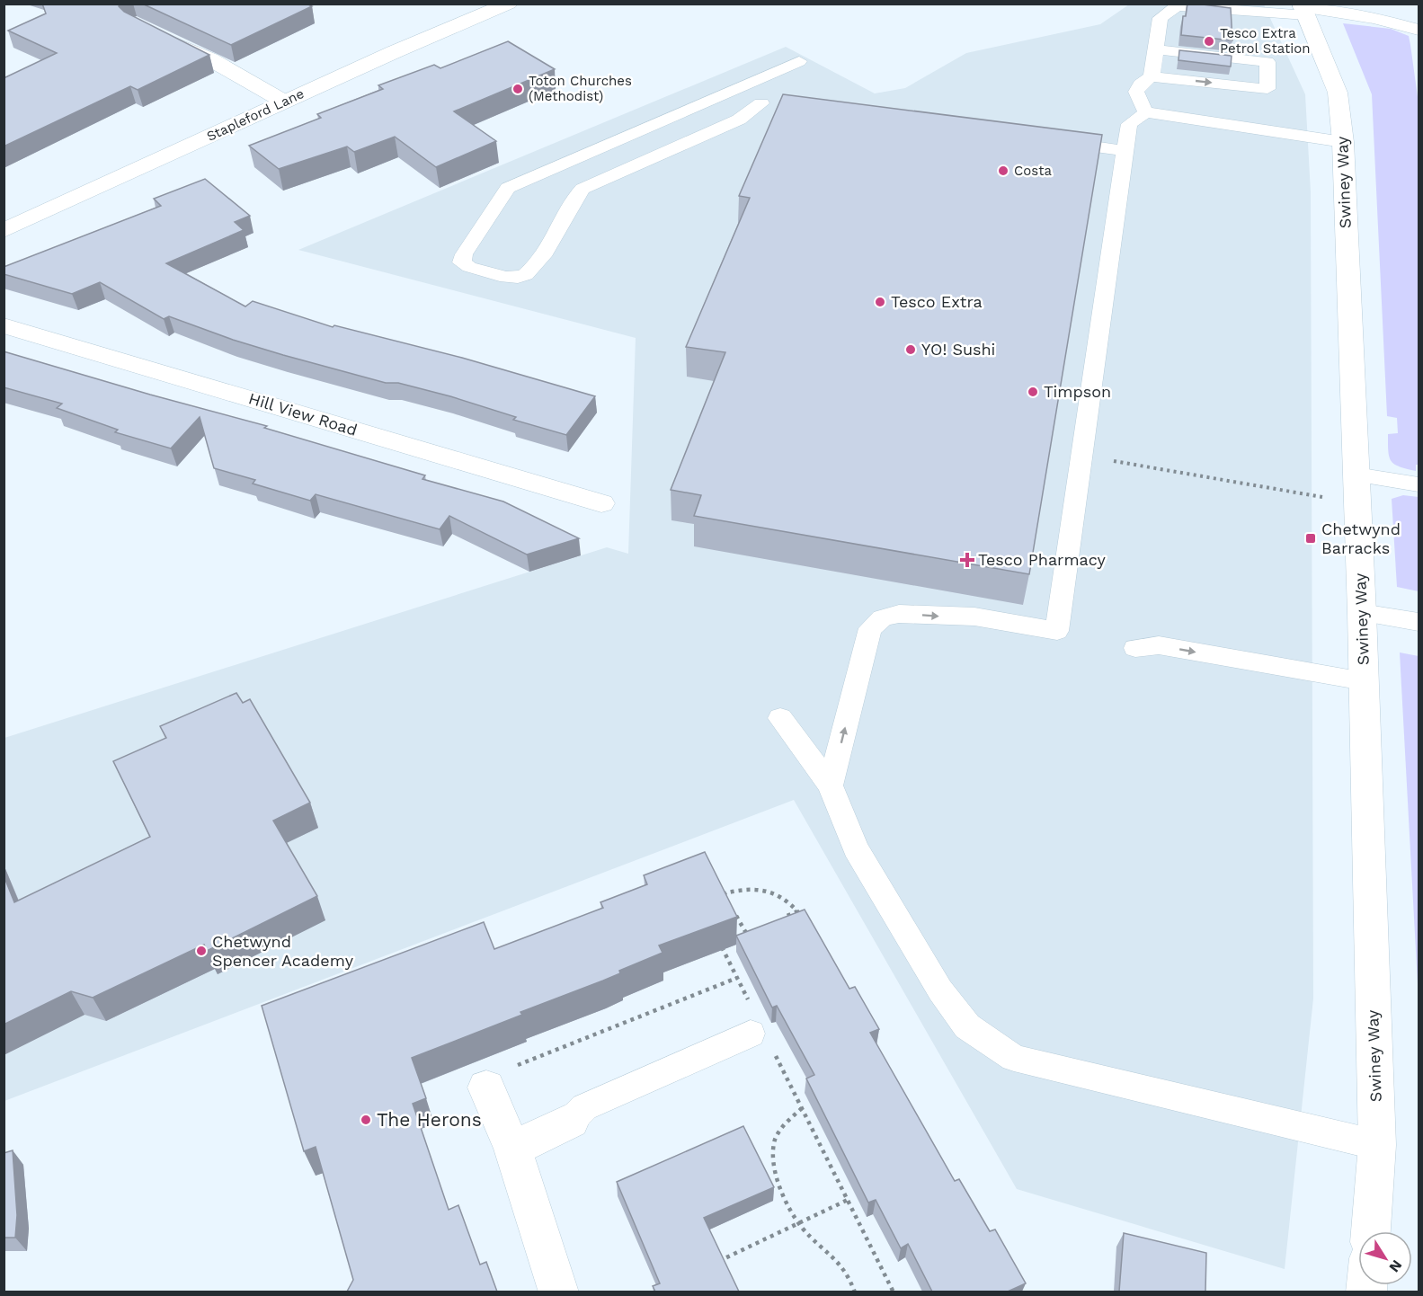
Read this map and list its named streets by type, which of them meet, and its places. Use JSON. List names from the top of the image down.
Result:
{
  "streets": {
    "street": ["Stapleford Lane", "Swiney Way", "Hill View Road"]
  },
  "places": {
    "other": [
      "Tesco Extra Petrol Station",
      "Toton Churches (Methodist)",
      "Costa",
      "Tesco Extra",
      "YO! Sushi",
      "Timpson",
      "Chetwynd Spencer Academy",
      "The Herons"
    ],
    "transit": ["Chetwynd Barracks"],
    "health": ["Tesco Pharmacy"]
  },
  "north": "bottom right"
}
